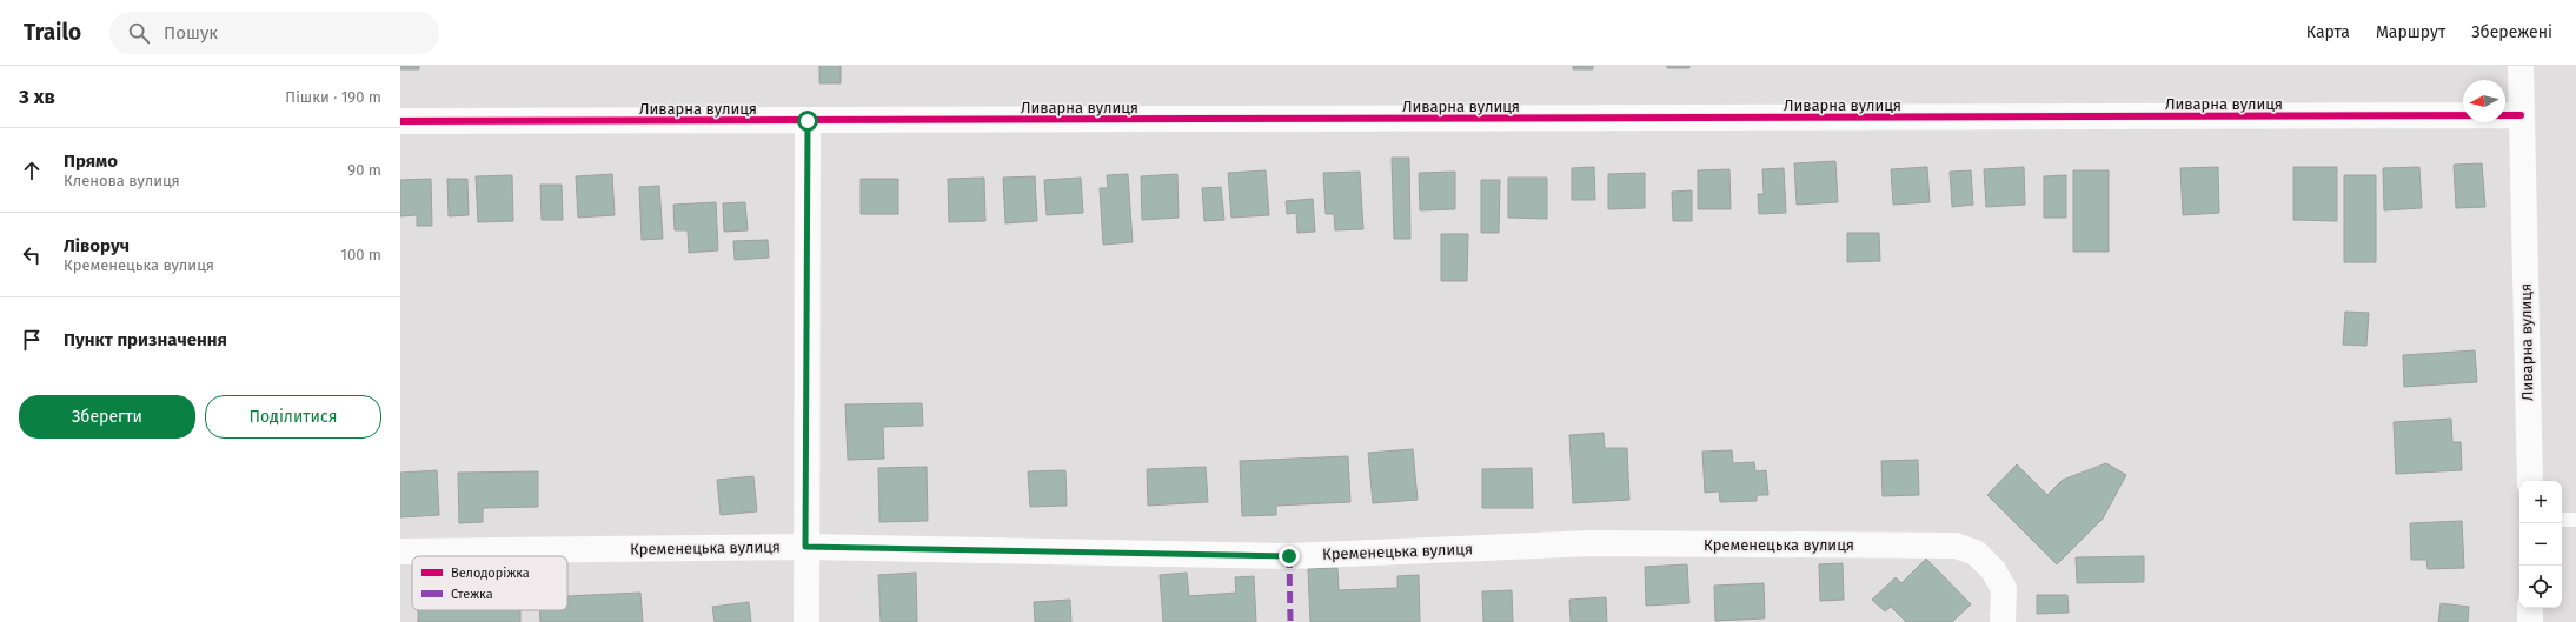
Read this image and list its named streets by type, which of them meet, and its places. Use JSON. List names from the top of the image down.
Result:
{
  "streets": {
    "street": ["Ливарна вулиця", "Кременецька вулиця"]
  },
  "legend": ["Велодоріжка", "Стежка"],
  "north": "left",
  "page": {
    "header": "Trailo",
    "search": "Пошук",
    "nav": ["Карта", "Маршрут", "Збережені"],
    "heading": ["3 хв", "Пішки · 190 m"],
    "list": [
      ["Прямо", "Кленова вулиця", "90 m"],
      ["Ліворуч", "Кременецька вулиця", "100 m"],
      "Пункт призначення"
    ],
    "buttons": ["Зберегти", "Поділитися"],
    "map_buttons": ["+", "−"]
  }
}
